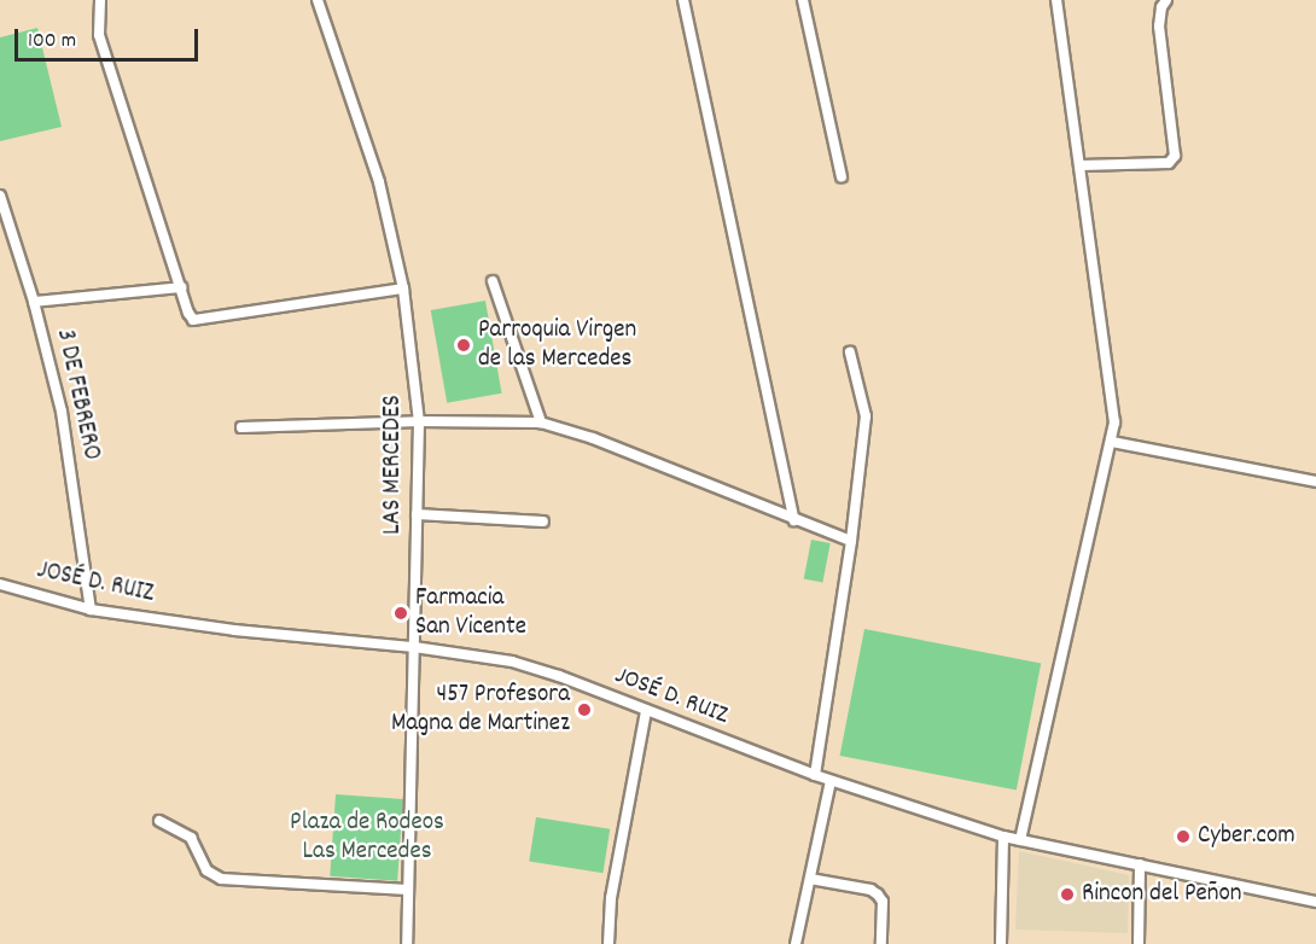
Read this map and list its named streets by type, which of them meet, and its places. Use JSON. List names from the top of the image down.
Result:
{
  "streets": {
    "street": ["3 DE FEBRERO", "LAS MERCEDES", "JOSÉ D. RUIZ"]
  },
  "crossings": [
    ["3 DE FEBRERO", "JOSÉ D. RUIZ"],
    ["LAS MERCEDES", "JOSÉ D. RUIZ"]
  ],
  "parks": ["Plaza de Rodeos Las Mercedes"],
  "places": [
    "Parroquia Virgen de las Mercedes",
    "Farmacia San Vicente",
    "457 Profesora Magna de Martinez",
    "Cyber.com",
    "Rincon del Peñon"
  ],
  "scale_bar": "100 m"
}
